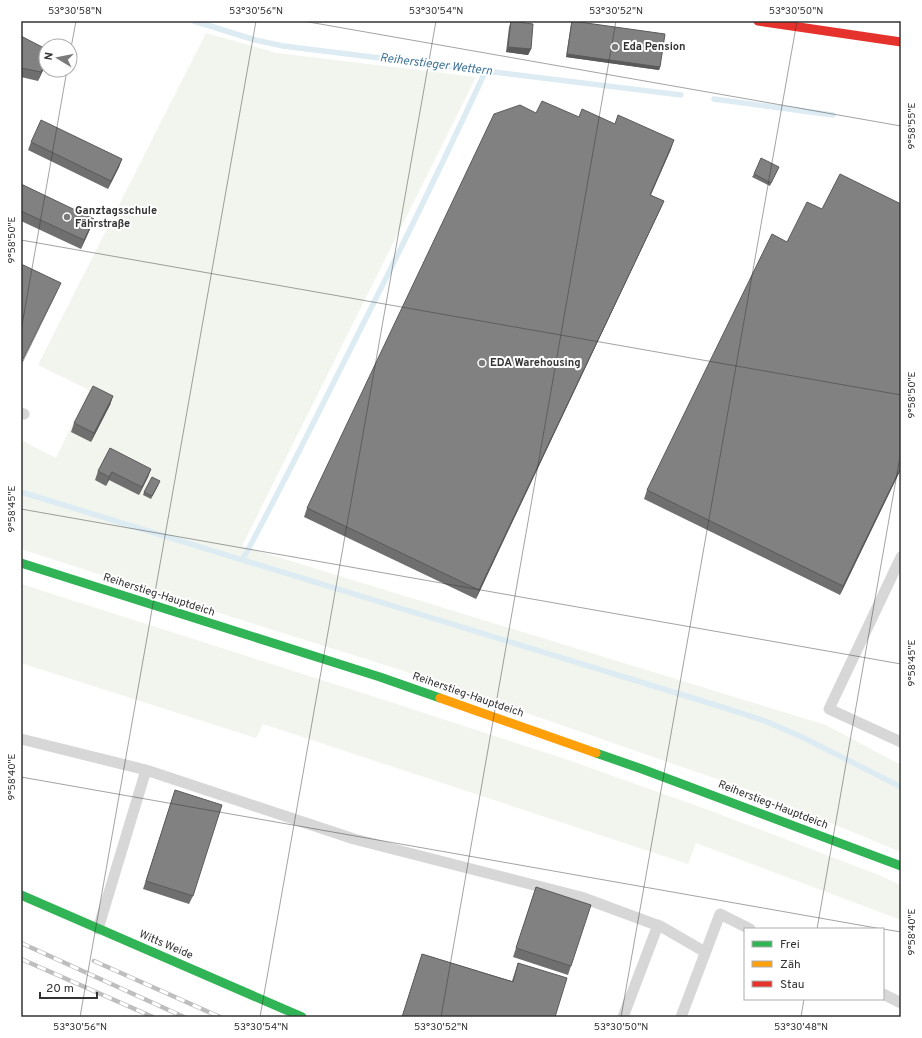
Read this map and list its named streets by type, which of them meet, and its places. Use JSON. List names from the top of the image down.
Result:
{
  "streets": {
    "main road": ["Reiherstieg-Hauptdeich", "Witts Weide"]
  },
  "water": ["Reiherstieger Wettern"],
  "places": ["Eda Pension", "Ganztagsschule Fährstraße", "EDA Warehousing"],
  "legend": ["Frei", "Zäh", "Stau"],
  "scale_bar": "20 m",
  "north": "left",
  "coordinates": [
    "53°30'58\"N",
    "53°30'56\"N",
    "53°30'54\"N",
    "53°30'52\"N",
    "53°30'50\"N",
    "9°58'55\"E",
    "9°58'50\"E",
    "9°58'45\"E",
    "9°58'40\"E",
    "53°30'48\"N"
  ]
}
